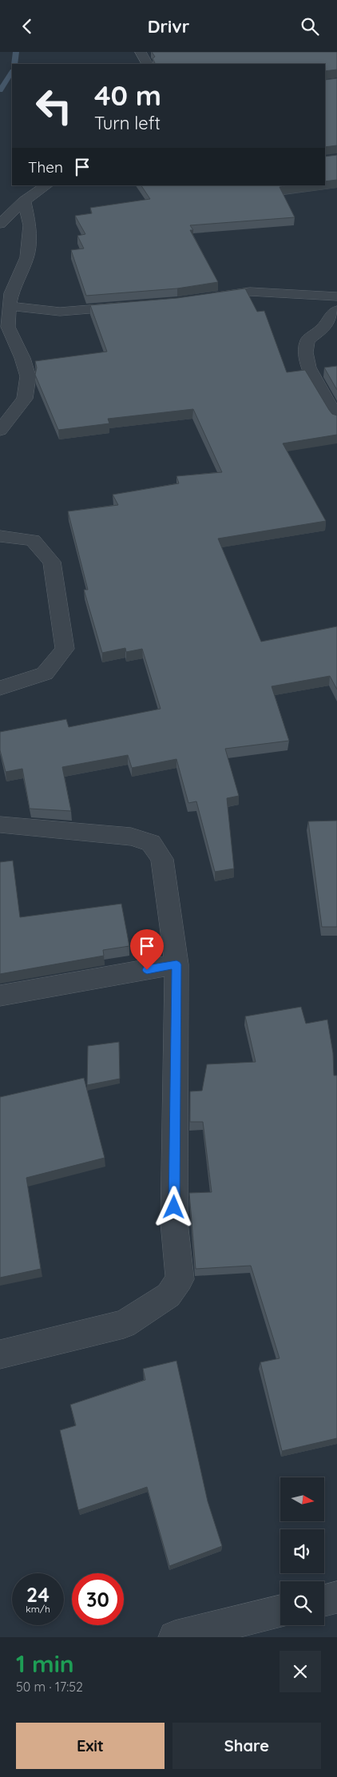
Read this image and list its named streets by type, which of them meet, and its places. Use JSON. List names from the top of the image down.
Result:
{
  "north": "right",
  "page": {
    "header": "Drivr",
    "turn": ["40 m", "Turn left"],
    "then": "Then",
    "speed": "24 km/h",
    "limit": "30",
    "heading": ["1 min", "50 m · 17:52"],
    "buttons": ["Exit", "Share"]
  }
}
